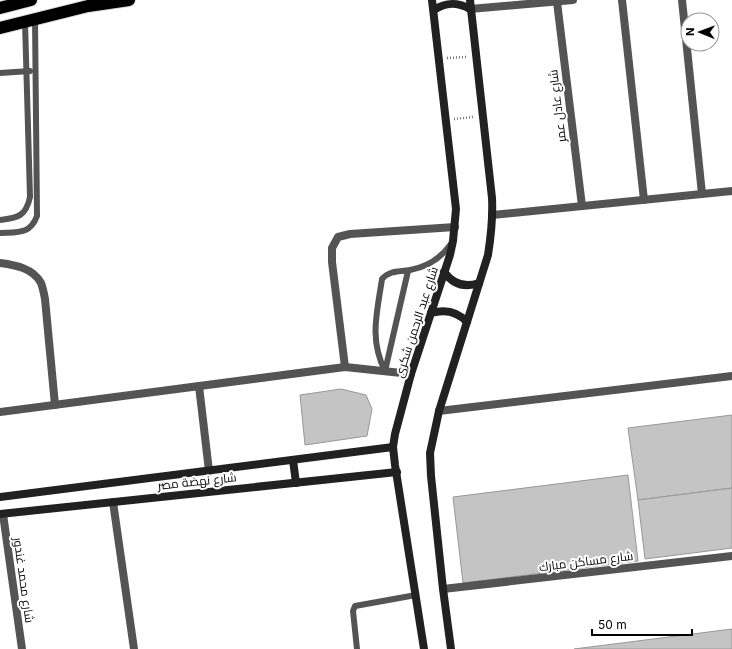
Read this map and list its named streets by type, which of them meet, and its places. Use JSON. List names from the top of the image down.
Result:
{
  "streets": {
    "street": [
      "شارع عادل عمر",
      "شارع عبد الرحمن شكرى",
      "شارع نهضة مصر",
      "شارع مساكن مبارك",
      "شارع محمد غندور"
    ]
  },
  "crossings": [
    ["شارع عبد الرحمن شكرى", "شارع نهضة مصر"],
    ["شارع نهضة مصر", "شارع محمد غندور"]
  ],
  "scale_bar": "50 m",
  "north": "left"
}
